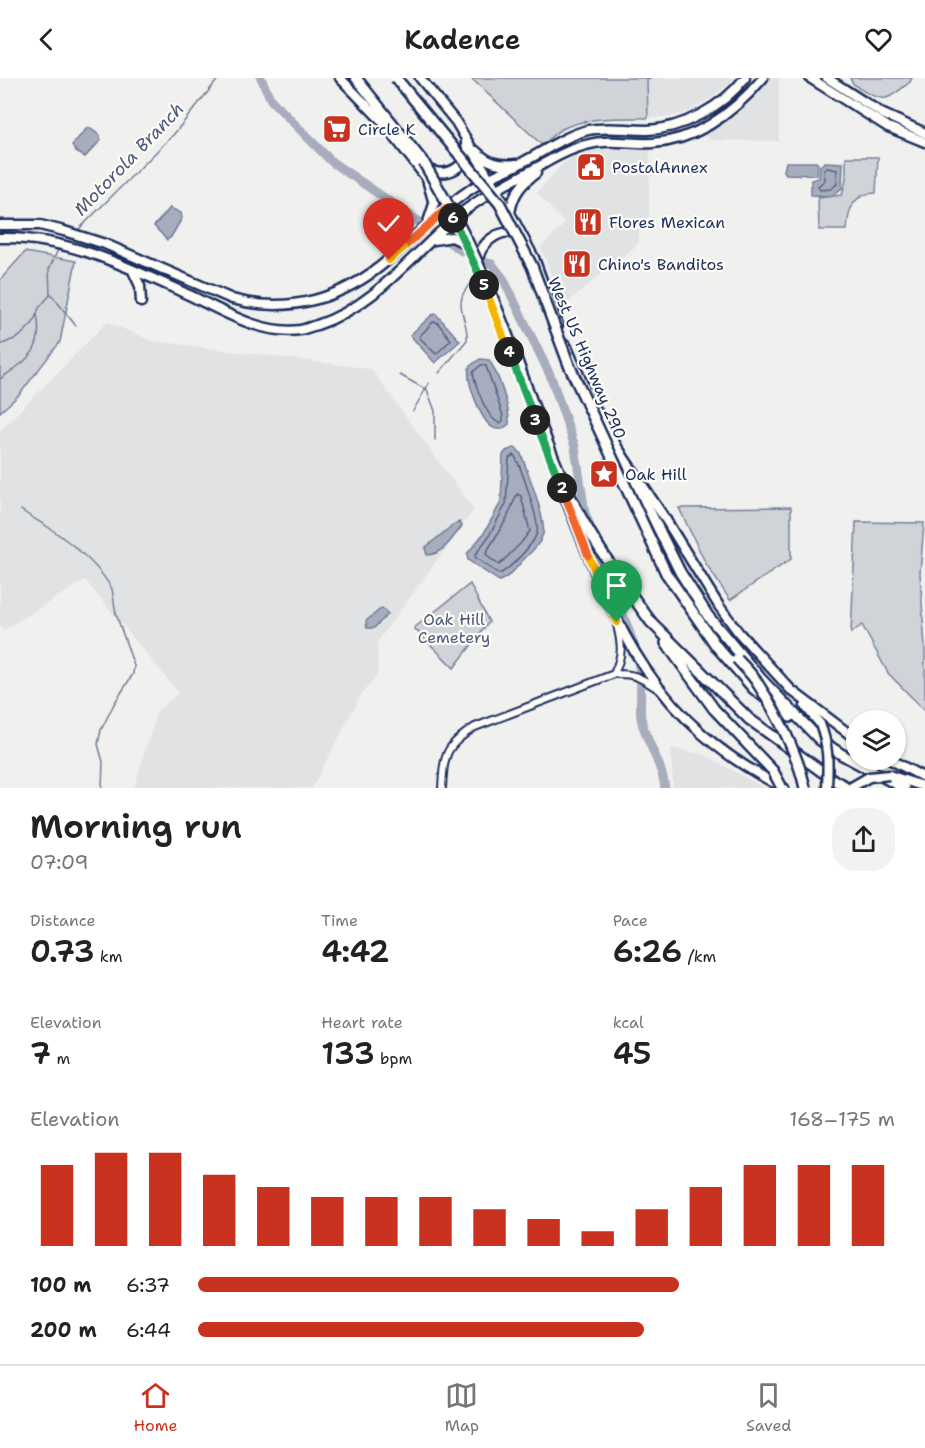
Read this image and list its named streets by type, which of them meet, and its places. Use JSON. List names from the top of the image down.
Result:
{
  "streets": {
    "highway": ["West US Highway 290"]
  },
  "water": ["Motorola Branch"],
  "parks": ["Oak Hill Cemetery"],
  "places": {
    "supermarket": ["Circle K"],
    "public building": ["PostalAnnex"],
    "restaurant": ["Flores Mexican", "Chino's Banditos"],
    "place": ["Oak Hill"]
  },
  "page": {
    "header": "Kadence",
    "pins": [
      "6",
      "5",
      "4",
      "3",
      "2"
    ],
    "heading": ["Morning run", "07:09"],
    "stats": [
      ["Distance", "0.73 km"],
      ["Time", "4:42"],
      ["Pace", "6:26 /km"],
      ["Elevation", "7 m"],
      ["Heart rate", "133 bpm"],
      ["kcal", "45"]
    ],
    "chart": ["Elevation", "168–175 m"],
    "list": [
      {
        "name": "100 m",
        "note": "6:37"
      },
      {
        "name": "200 m",
        "note": "6:44"
      }
    ],
    "tabs": ["Home", "Map", "Saved"]
  }
}
